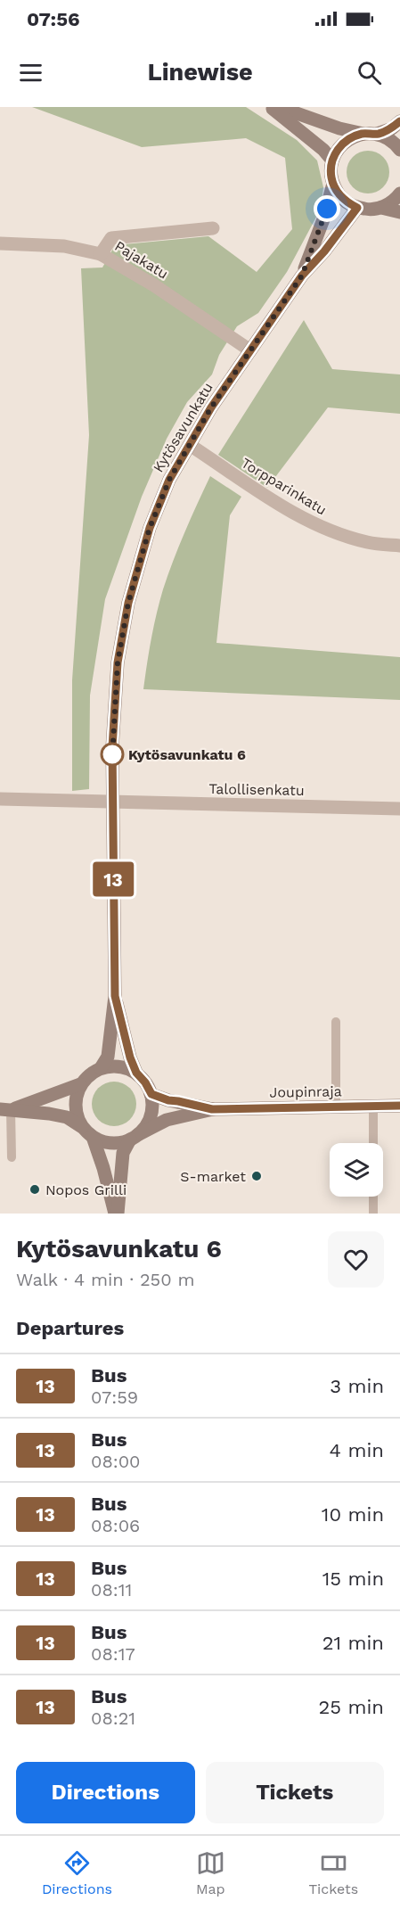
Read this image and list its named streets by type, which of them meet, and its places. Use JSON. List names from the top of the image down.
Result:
{
  "streets": {
    "street": [
      "Pajakatu",
      "Kytösavunkatu",
      "Torpparinkatu",
      "Talollisenkatu",
      "Joupinraja"
    ]
  },
  "crossings": [
    ["Pajakatu", "Kytösavunkatu"],
    ["Kytösavunkatu", "Torpparinkatu"],
    ["Kytösavunkatu", "Talollisenkatu"],
    ["Kytösavunkatu", "Joupinraja"]
  ],
  "places": ["Kytösavunkatu 6", "S-market", "Nopos Grilli"],
  "lines": ["bus line 13"],
  "page": {
    "status": "07:56",
    "header": "Linewise",
    "on_map": "13",
    "heading": [
      ["Kytösavunkatu 6", "Walk · 4 min · 250 m"],
      "Departures"
    ],
    "list": [
      {
        "mark": "13",
        "name": "Bus",
        "note": "07:59",
        "value": "3 min"
      },
      {
        "mark": "13",
        "name": "Bus",
        "note": "08:00",
        "value": "4 min"
      },
      {
        "mark": "13",
        "name": "Bus",
        "note": "08:06",
        "value": "10 min"
      },
      {
        "mark": "13",
        "name": "Bus",
        "note": "08:11",
        "value": "15 min"
      },
      {
        "mark": "13",
        "name": "Bus",
        "note": "08:17",
        "value": "21 min"
      },
      {
        "mark": "13",
        "name": "Bus",
        "note": "08:21",
        "value": "25 min"
      }
    ],
    "buttons": ["Directions", "Tickets"],
    "tabs": ["Directions", "Map", "Tickets"]
  }
}
